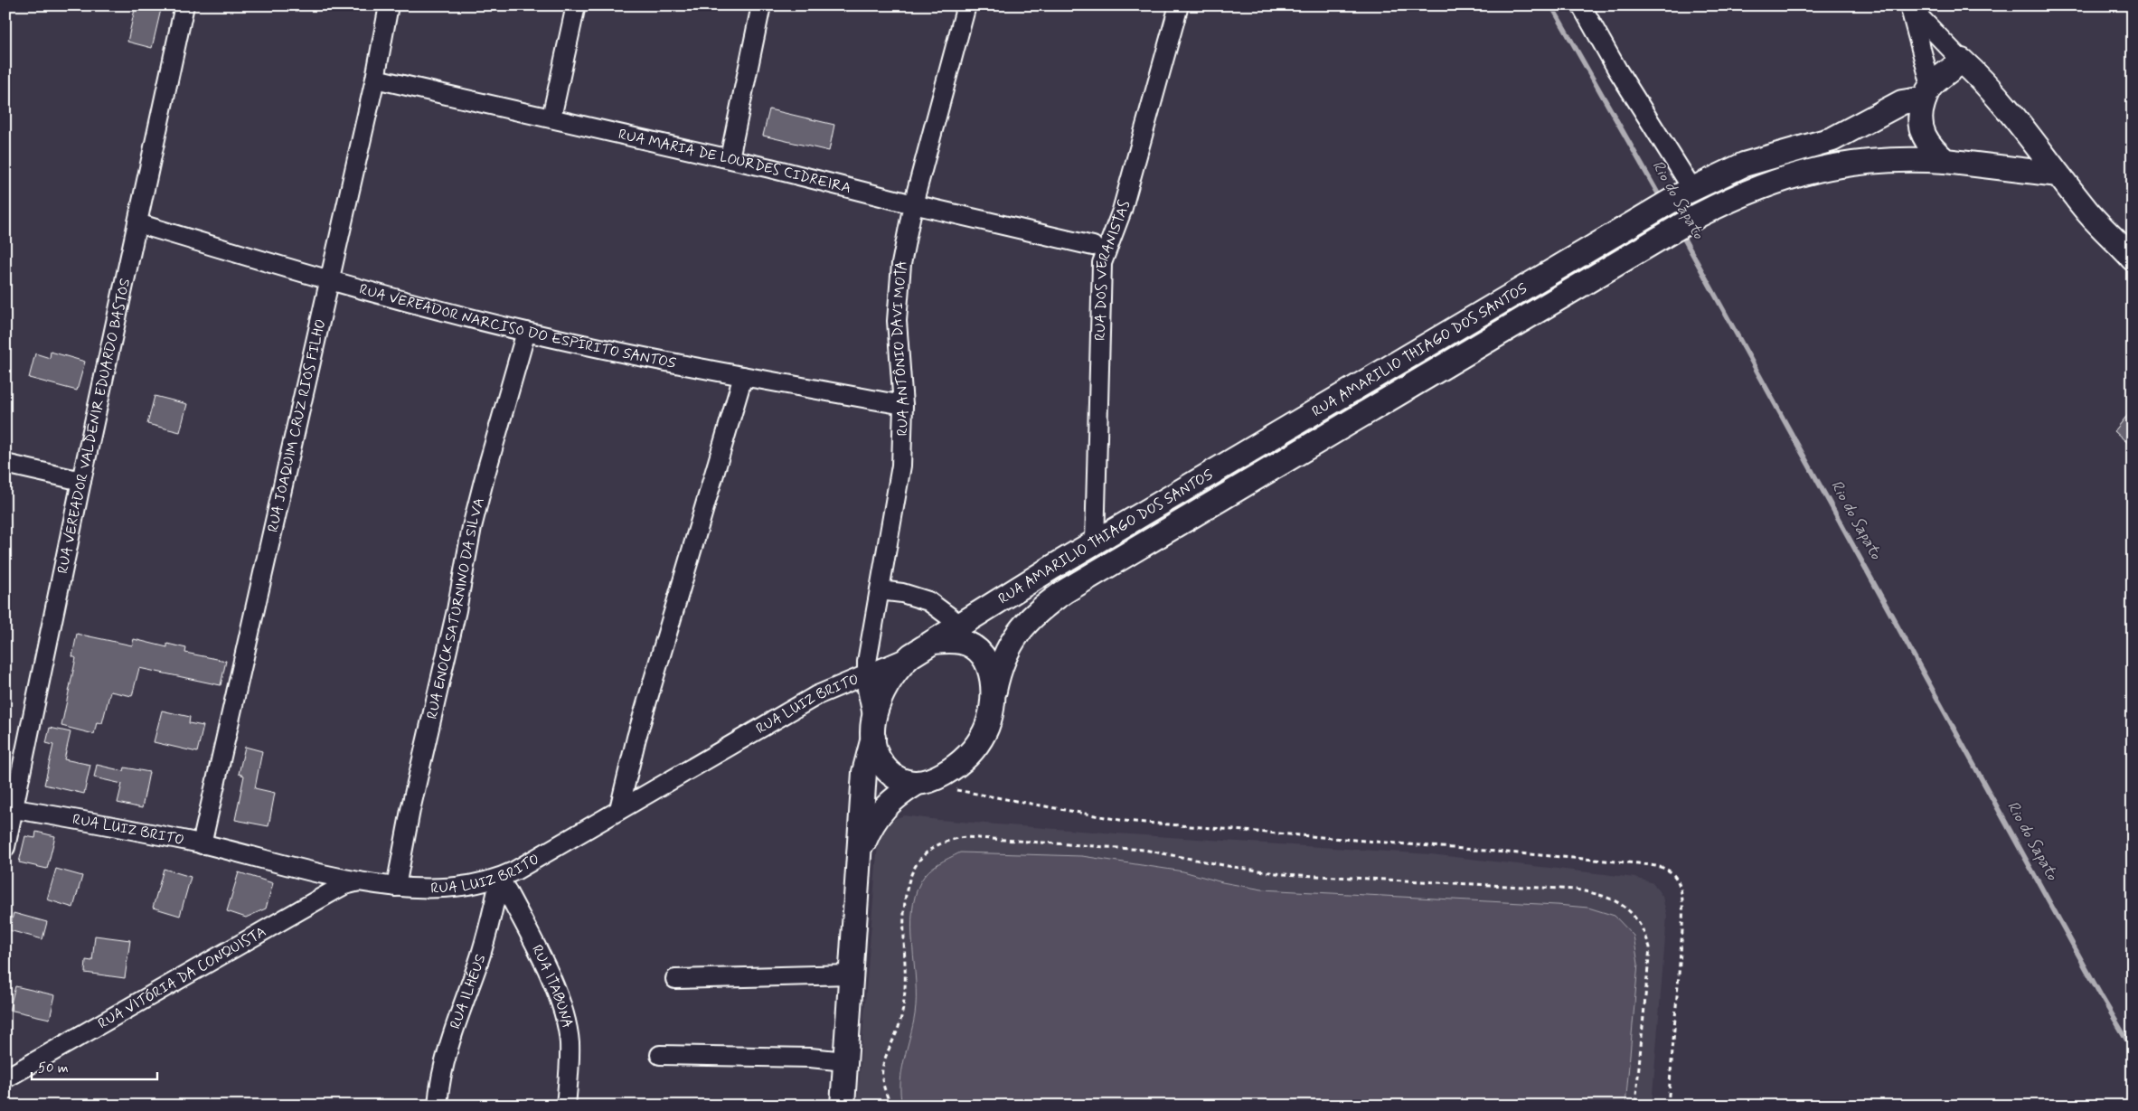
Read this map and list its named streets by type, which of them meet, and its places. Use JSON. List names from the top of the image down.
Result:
{
  "streets": {
    "main road": ["RUA AMARILIO THIAGO DOS SANTOS"],
    "street": [
      "RUA MARIA DE LOURDES CIDREIRA",
      "RUA DOS VERANISTAS",
      "RUA VEREADOR NARCISO DO ESPÍRITO SANTOS",
      "RUA ANTÔNIO DAVI MOTA",
      "RUA JOAQUIM CRUZ RIOS FILHO",
      "RUA VEREADOR VALDENIR EDUARDO BASTOS",
      "RUA ENOCK SATURNINO DA SILVA",
      "RUA LUIZ BRITO",
      "RUA VITÓRIA DA CONQUISTA",
      "RUA ITABUNA",
      "RUA ILHÉUS"
    ]
  },
  "crossings": [
    ["RUA MARIA DE LOURDES CIDREIRA", "RUA ANTÔNIO DAVI MOTA"],
    ["RUA MARIA DE LOURDES CIDREIRA", "RUA JOAQUIM CRUZ RIOS FILHO"],
    ["RUA DOS VERANISTAS", "RUA AMARILIO THIAGO DOS SANTOS"],
    ["RUA VEREADOR NARCISO DO ESPÍRITO SANTOS", "RUA ANTÔNIO DAVI MOTA"],
    ["RUA VEREADOR NARCISO DO ESPÍRITO SANTOS", "RUA JOAQUIM CRUZ RIOS FILHO"],
    ["RUA VEREADOR NARCISO DO ESPÍRITO SANTOS", "RUA VEREADOR VALDENIR EDUARDO BASTOS"],
    ["RUA VEREADOR NARCISO DO ESPÍRITO SANTOS", "RUA ENOCK SATURNINO DA SILVA"],
    ["RUA ANTÔNIO DAVI MOTA", "RUA AMARILIO THIAGO DOS SANTOS"],
    ["RUA ANTÔNIO DAVI MOTA", "RUA LUIZ BRITO"],
    ["RUA AMARILIO THIAGO DOS SANTOS", "RUA LUIZ BRITO"],
    ["RUA JOAQUIM CRUZ RIOS FILHO", "RUA LUIZ BRITO"],
    ["RUA VEREADOR VALDENIR EDUARDO BASTOS", "RUA LUIZ BRITO"],
    ["RUA ENOCK SATURNINO DA SILVA", "RUA LUIZ BRITO"],
    ["RUA LUIZ BRITO", "RUA VITÓRIA DA CONQUISTA"],
    ["RUA LUIZ BRITO", "RUA ITABUNA"],
    ["RUA LUIZ BRITO", "RUA ILHÉUS"],
    ["RUA ITABUNA", "RUA ILHÉUS"]
  ],
  "water": ["Rio do Sapato"],
  "scale_bar": "50 m"
}
